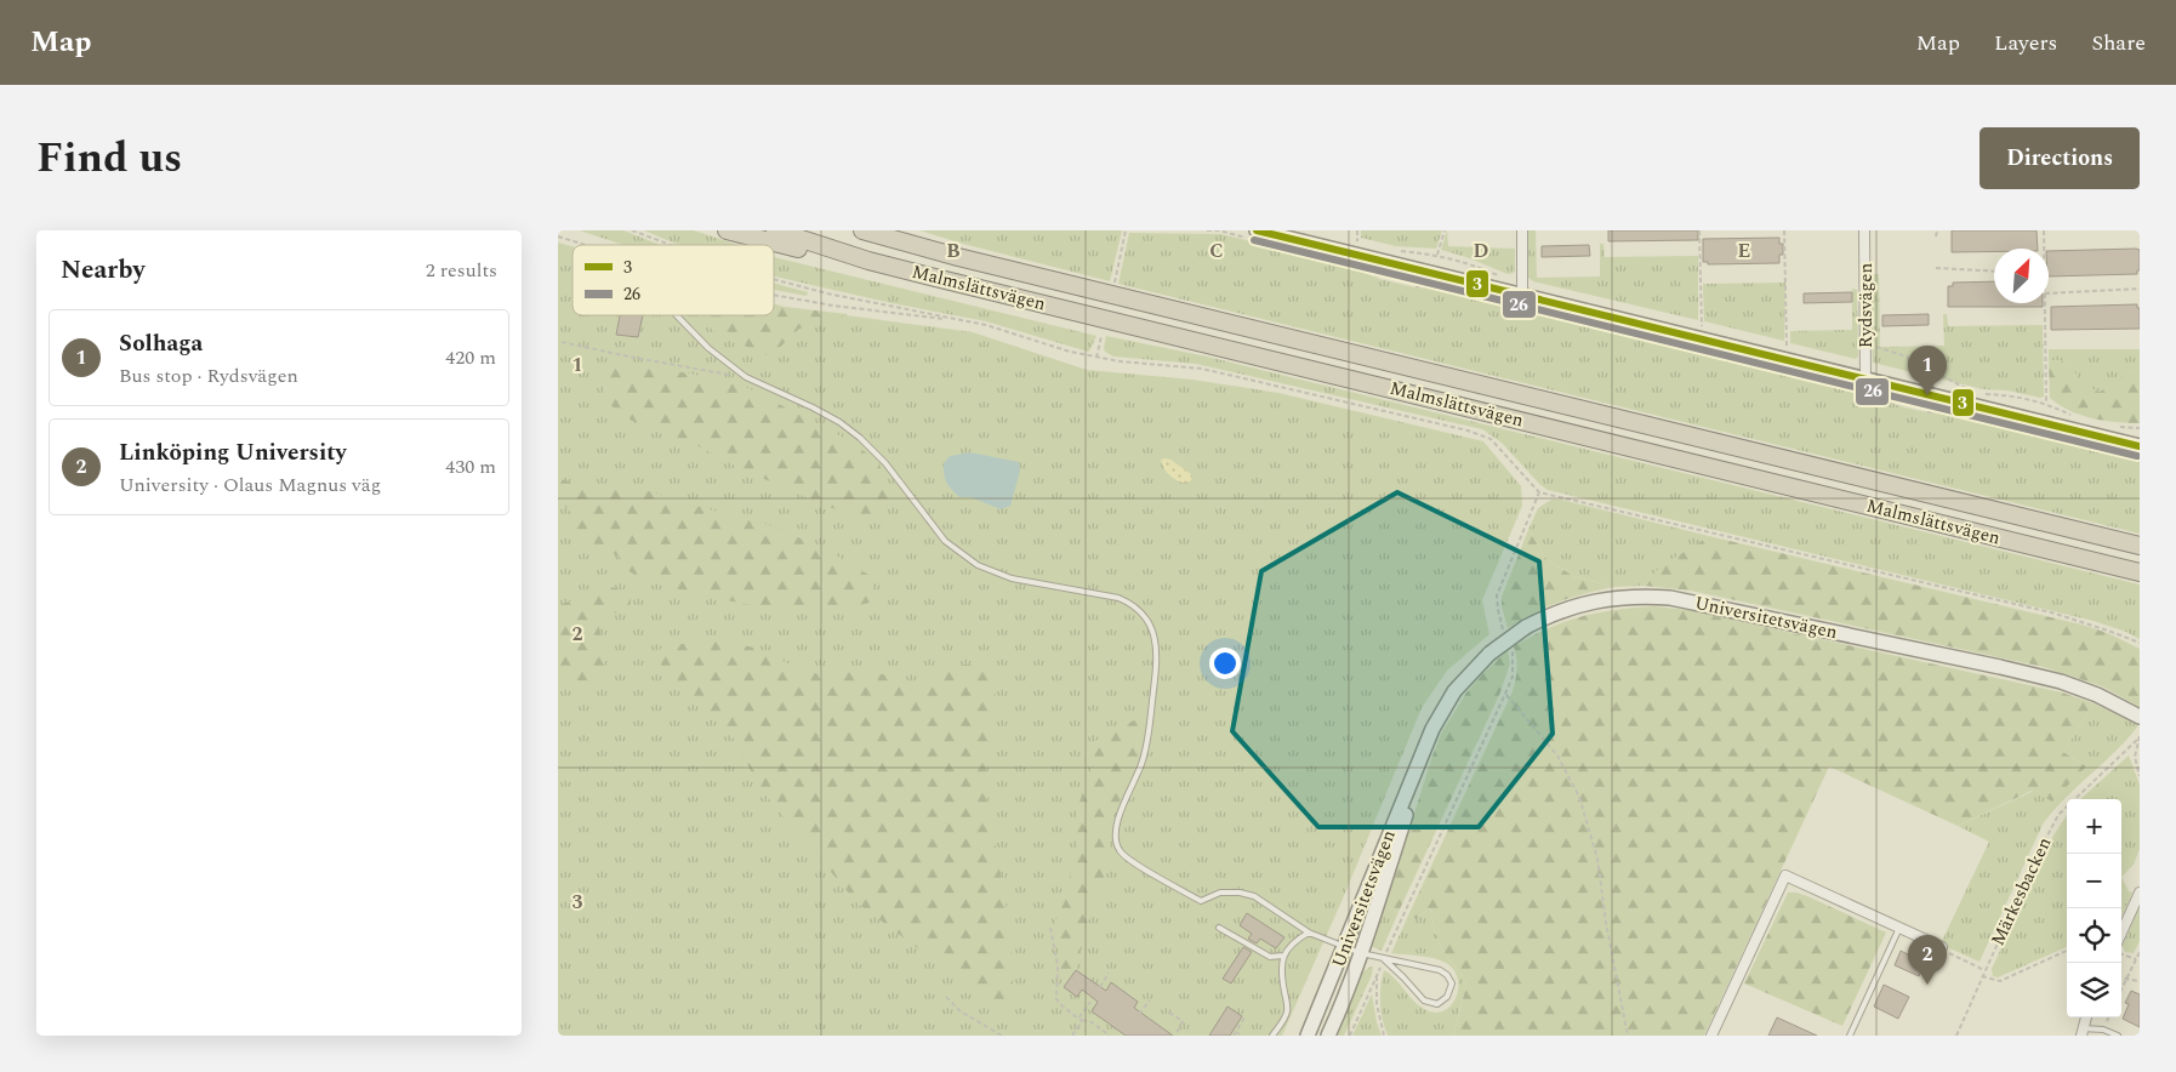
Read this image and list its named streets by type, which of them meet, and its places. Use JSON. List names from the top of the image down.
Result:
{
  "streets": {
    "highway": ["Malmslättsvägen"],
    "main road": ["Universitetsvägen"],
    "street": ["Rydsvägen"],
    "path": ["Märkesbacken"]
  },
  "lines": ["transit line 3", "transit line 26"],
  "legend": ["3", "26"],
  "north": "top right",
  "page": {
    "header": "Map",
    "nav": ["Map", "Layers", "Share"],
    "title": "Find us",
    "buttons": "Directions",
    "heading": ["Nearby", "2 results"],
    "list": [
      {
        "mark": "1",
        "name": "Solhaga",
        "note": "Bus stop · Rydsvägen",
        "value": "420 m"
      },
      {
        "mark": "2",
        "name": "Linköping University",
        "note": "University · Olaus Magnus väg",
        "value": "430 m"
      }
    ],
    "pins": ["1", "2"],
    "map_buttons": ["+", "−"]
  },
  "grid": {
    "columns": [
      "B",
      "C",
      "D",
      "E"
    ],
    "rows": ["1", "2", "3"]
  }
}
